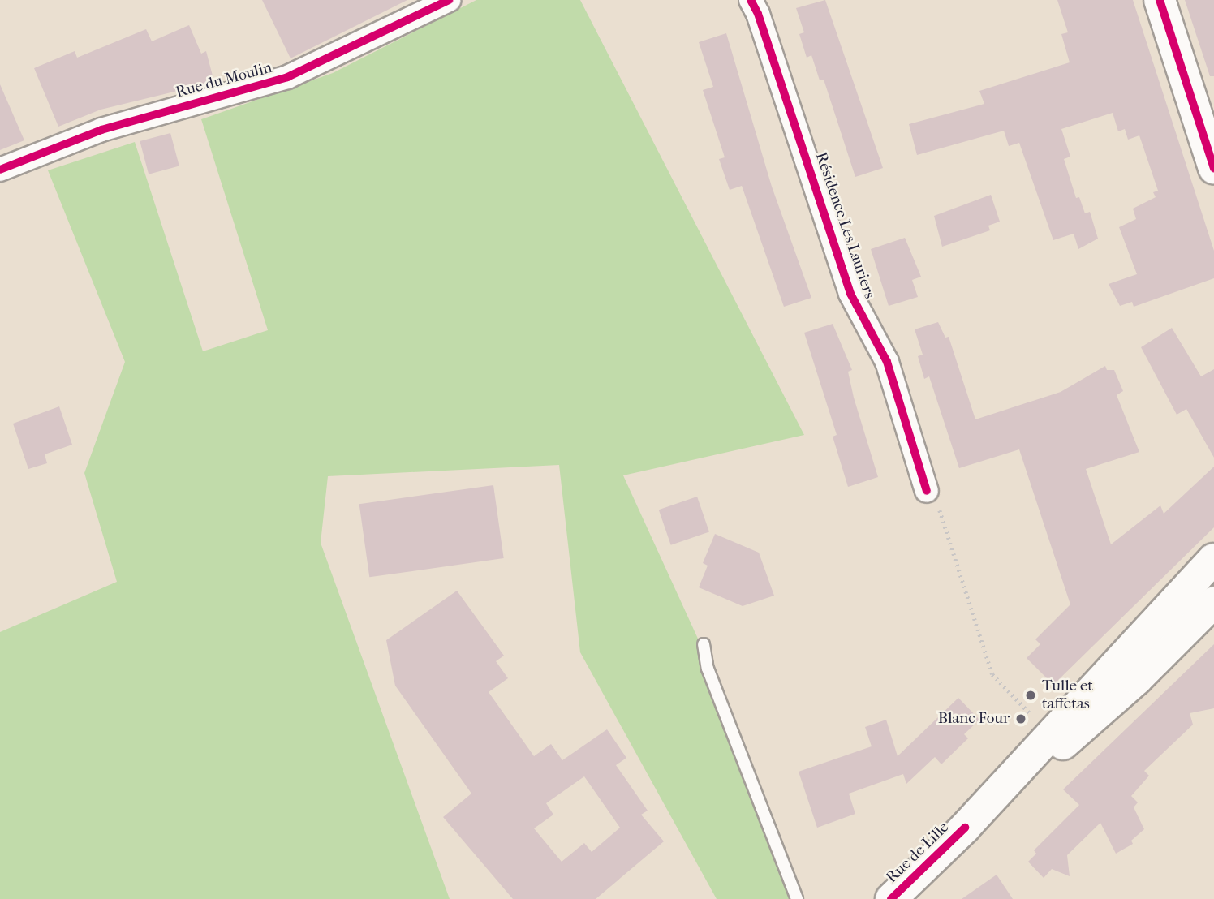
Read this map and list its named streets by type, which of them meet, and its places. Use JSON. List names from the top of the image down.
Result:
{
  "streets": {
    "main road": ["Rue de Lille"],
    "street": ["Rue du Moulin", "Résidence Les Lauriers"]
  },
  "places": ["Tulle et taffetas", "Blanc Four"]
}
